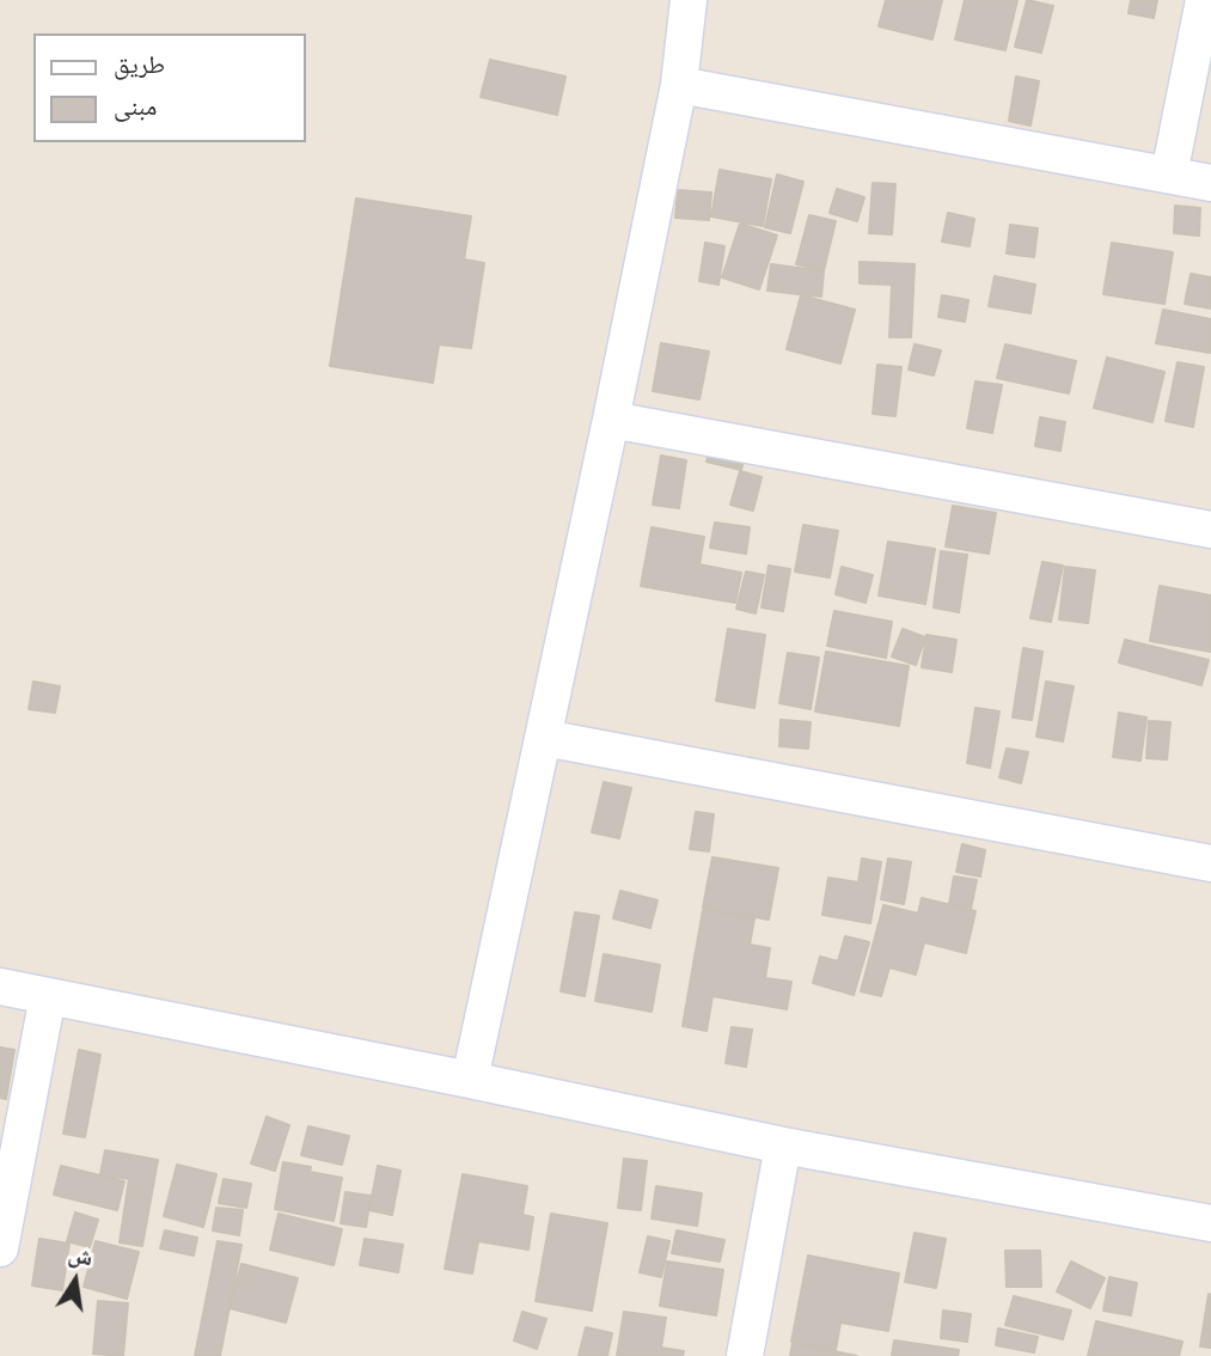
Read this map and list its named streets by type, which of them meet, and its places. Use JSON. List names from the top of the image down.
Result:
{
  "legend": ["طريق", "مبنى"],
  "north": "top"
}
